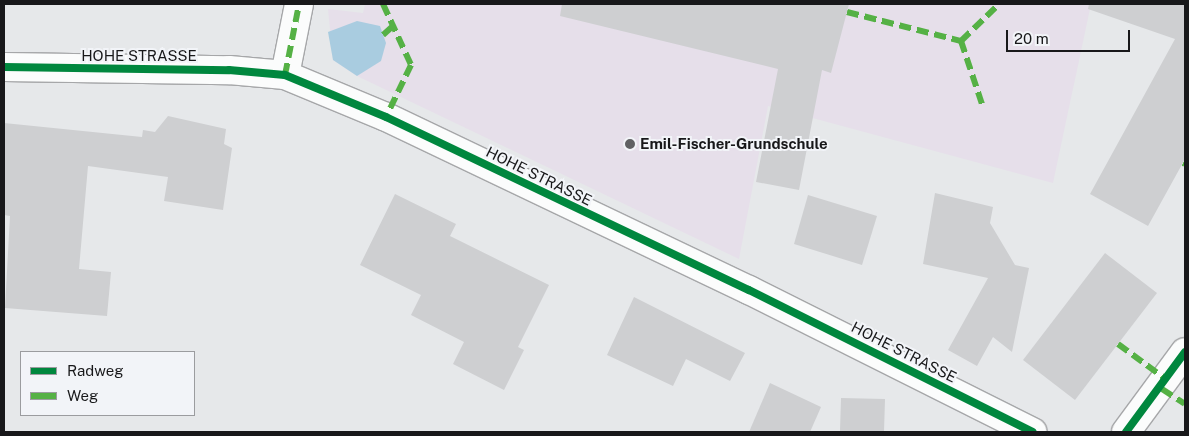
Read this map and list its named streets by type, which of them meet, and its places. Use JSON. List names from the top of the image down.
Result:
{
  "streets": {
    "street": ["HOHE STRASSE"]
  },
  "places": ["Emil-Fischer-Grundschule"],
  "legend": ["Radweg", "Weg"],
  "scale_bar": "20 m"
}
